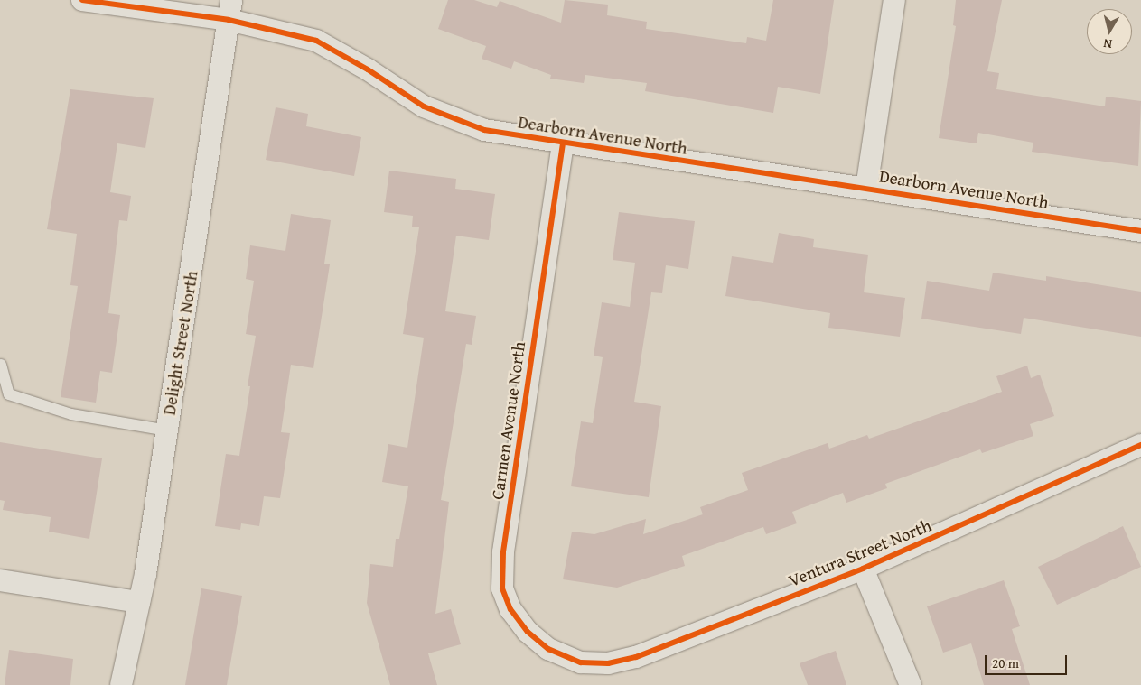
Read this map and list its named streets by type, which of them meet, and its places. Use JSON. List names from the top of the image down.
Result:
{
  "streets": {
    "street": [
      "Dearborn Avenue North",
      "Delight Street North",
      "Carmen Avenue North",
      "Ventura Street North"
    ]
  },
  "crossings": [
    ["Dearborn Avenue North", "Delight Street North"],
    ["Dearborn Avenue North", "Carmen Avenue North"],
    ["Carmen Avenue North", "Ventura Street North"]
  ],
  "scale_bar": "20 m",
  "north": "bottom"
}
